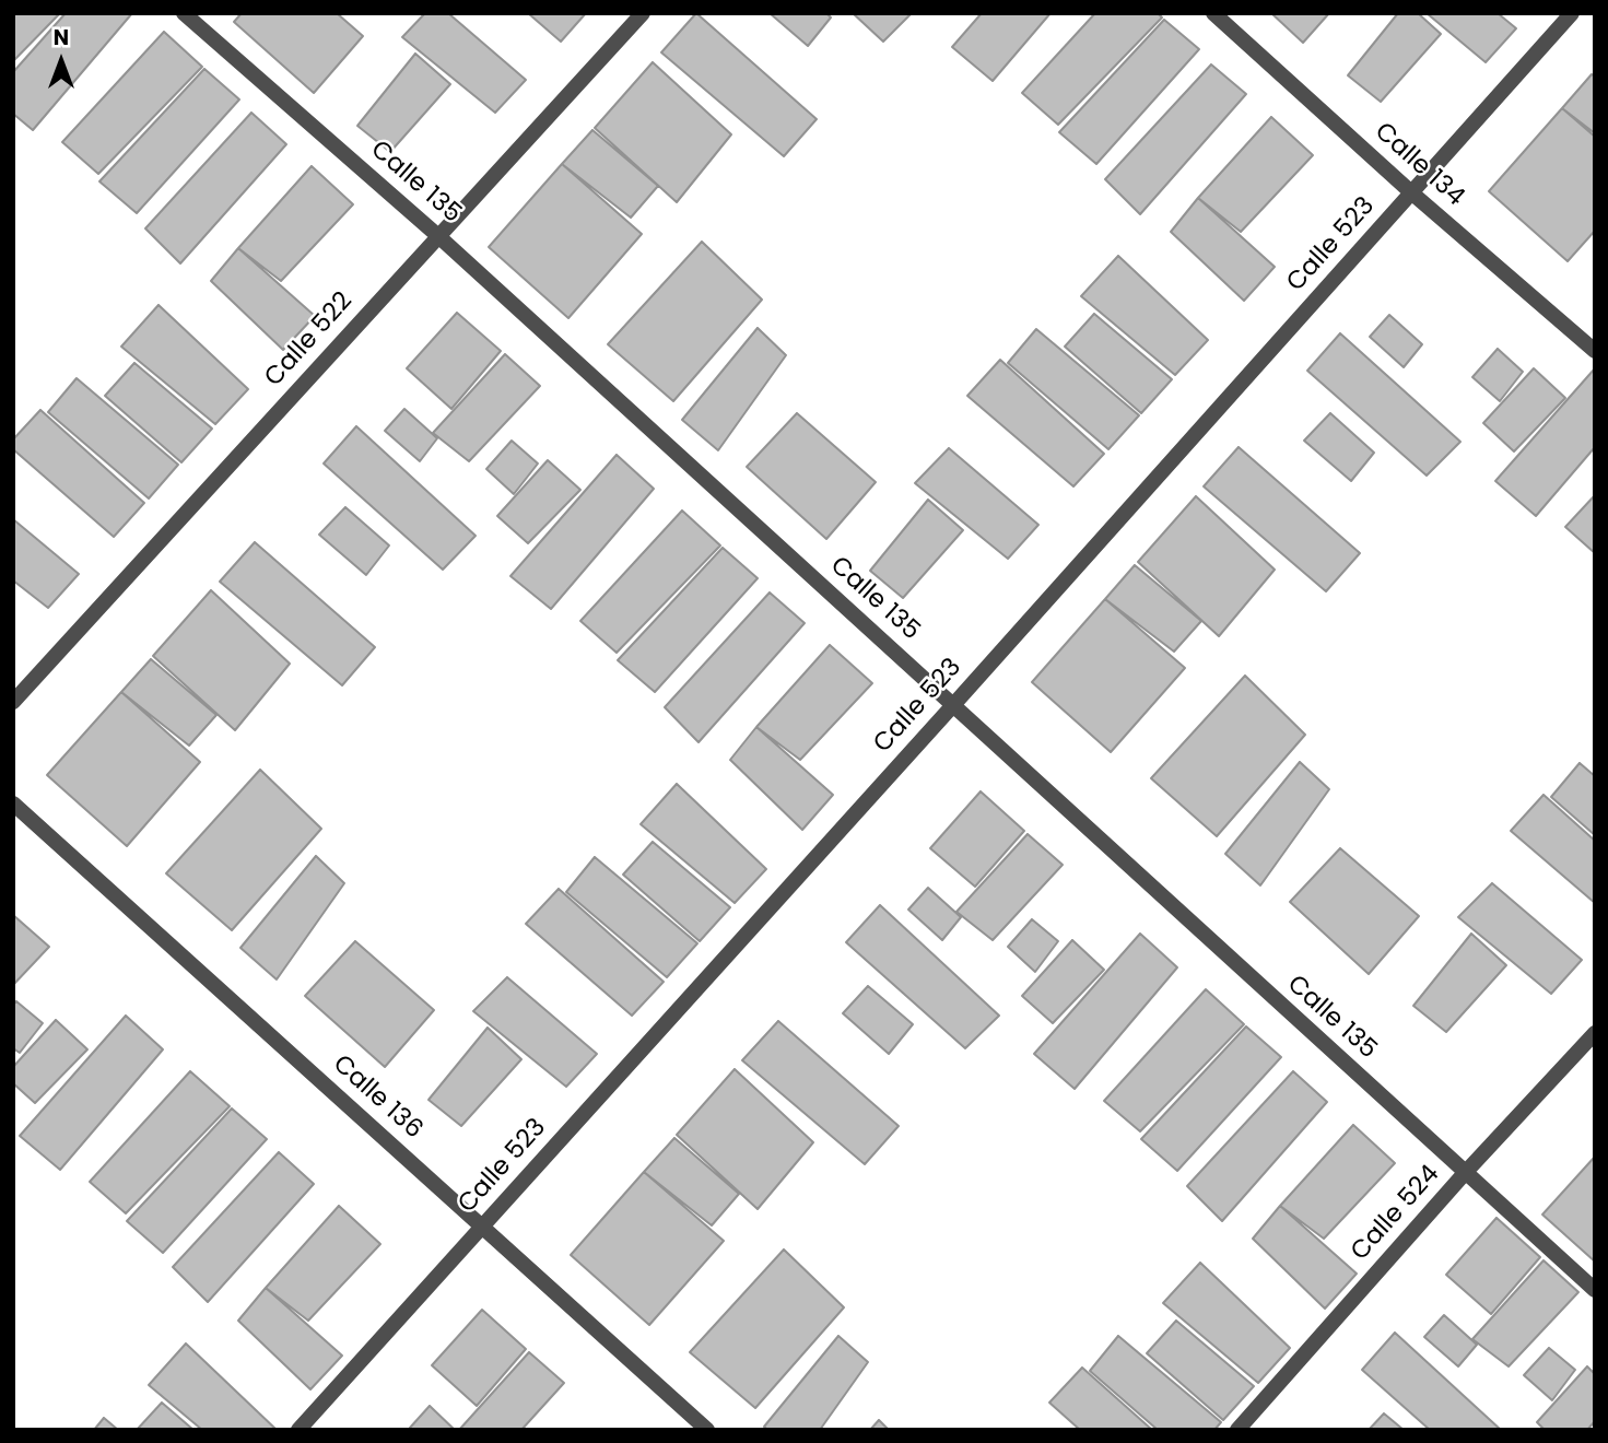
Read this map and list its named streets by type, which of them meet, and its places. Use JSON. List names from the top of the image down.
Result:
{
  "streets": {
    "street": [
      "Calle 134",
      "Calle 135",
      "Calle 523",
      "Calle 522",
      "Calle 136",
      "Calle 524"
    ]
  },
  "crossings": [
    ["Calle 134", "Calle 523"],
    ["Calle 135", "Calle 523"],
    ["Calle 135", "Calle 522"],
    ["Calle 135", "Calle 524"],
    ["Calle 523", "Calle 136"]
  ],
  "north": "top"
}
